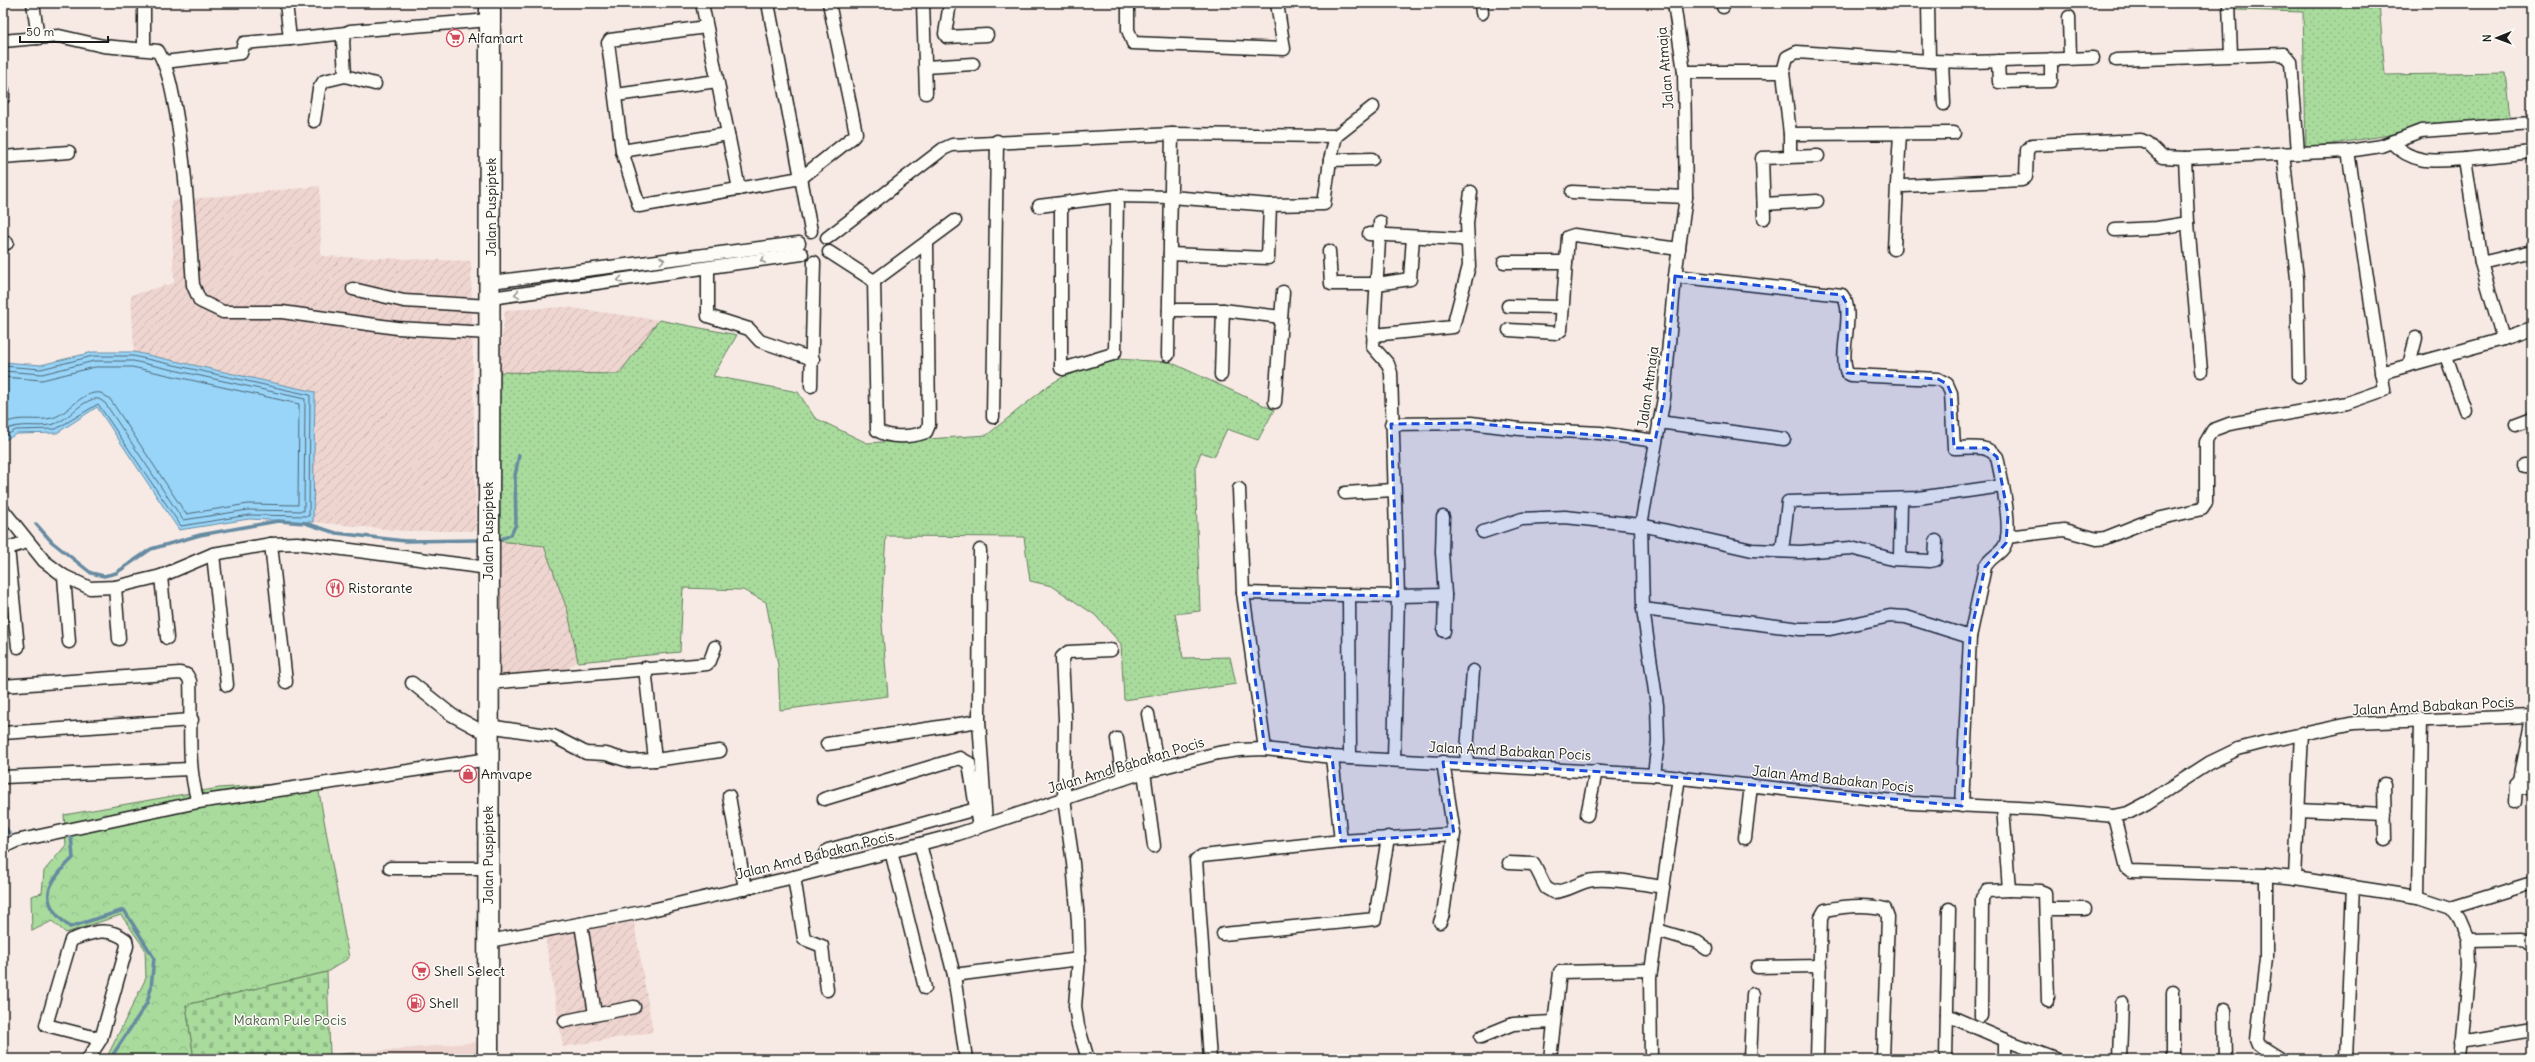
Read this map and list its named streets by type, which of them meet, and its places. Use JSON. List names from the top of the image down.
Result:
{
  "streets": {
    "main road": ["Jalan Puspiptek"],
    "street": ["Jalan Atmaja", "Jalan Amd Babakan Pocis"]
  },
  "crossings": [
    ["Jalan Atmaja", "Jalan Amd Babakan Pocis"],
    ["Jalan Puspiptek", "Jalan Amd Babakan Pocis"]
  ],
  "parks": ["Makam Pule Pocis"],
  "places": {
    "supermarket": ["Alfamart", "Shell Select"],
    "restaurant": ["Ristorante"],
    "shop": ["Amvape"],
    "fuel station": ["Shell"]
  },
  "scale_bar": "50 m",
  "north": "left"
}
